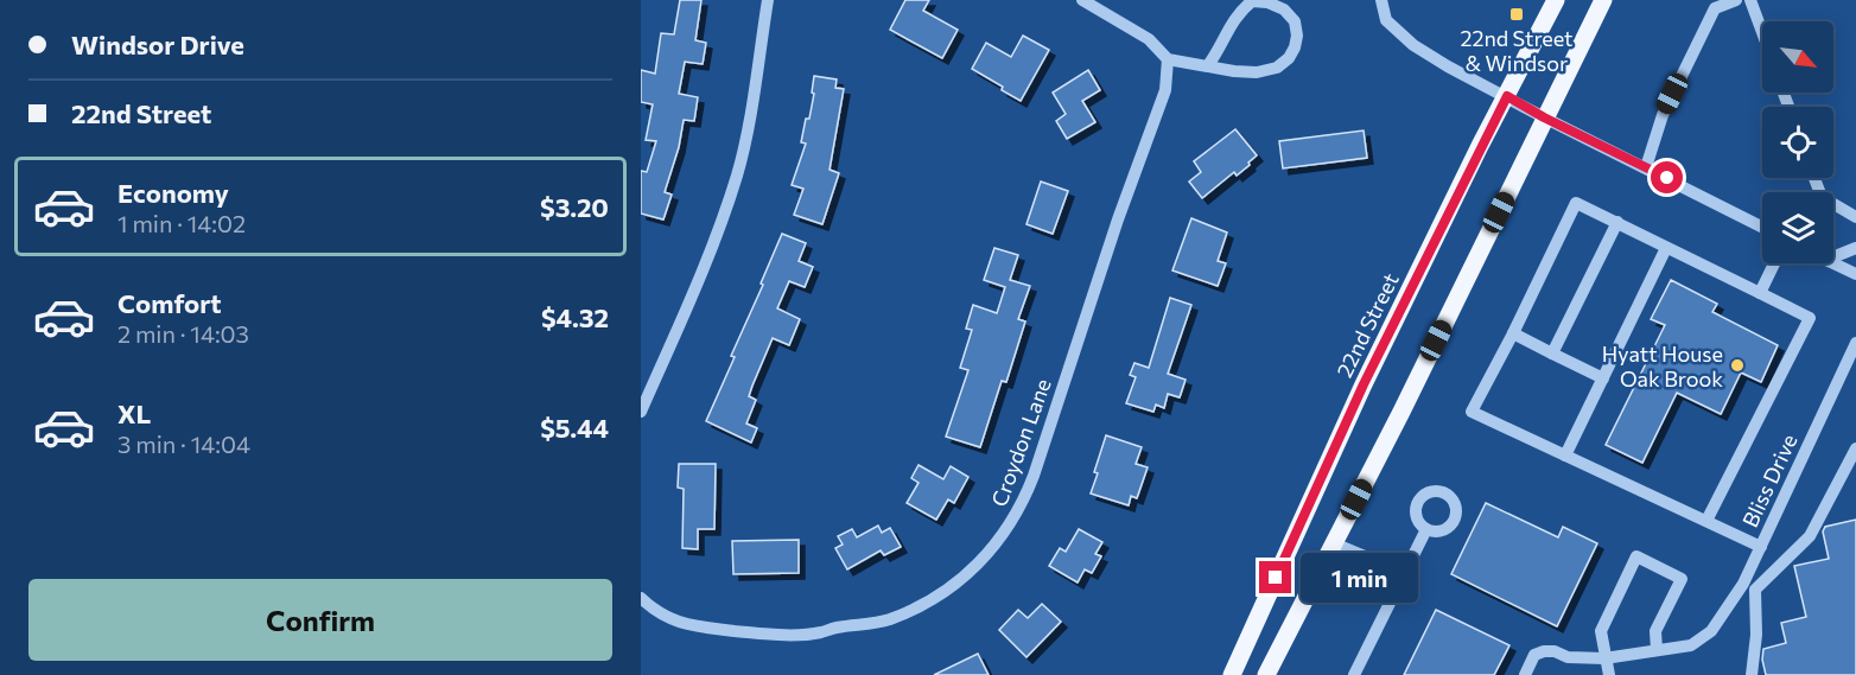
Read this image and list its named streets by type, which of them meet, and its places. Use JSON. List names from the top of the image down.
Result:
{
  "streets": {
    "main road": ["22nd Street"],
    "street": ["Croydon Lane", "Bliss Drive"]
  },
  "places": {
    "transit": ["22nd Street & Windsor"],
    "other": ["Hyatt House Oak Brook"]
  },
  "north": "bottom right",
  "page": {
    "banner": ["Windsor Drive", "22nd Street"],
    "list": [
      {
        "name": "Economy",
        "note": "1 min · 14:02",
        "value": "$3.20"
      },
      {
        "name": "Comfort",
        "note": "2 min · 14:03",
        "value": "$4.32"
      },
      {
        "name": "XL",
        "note": "3 min · 14:04",
        "value": "$5.44"
      }
    ],
    "bubble": "1 min",
    "buttons": "Confirm"
  }
}
